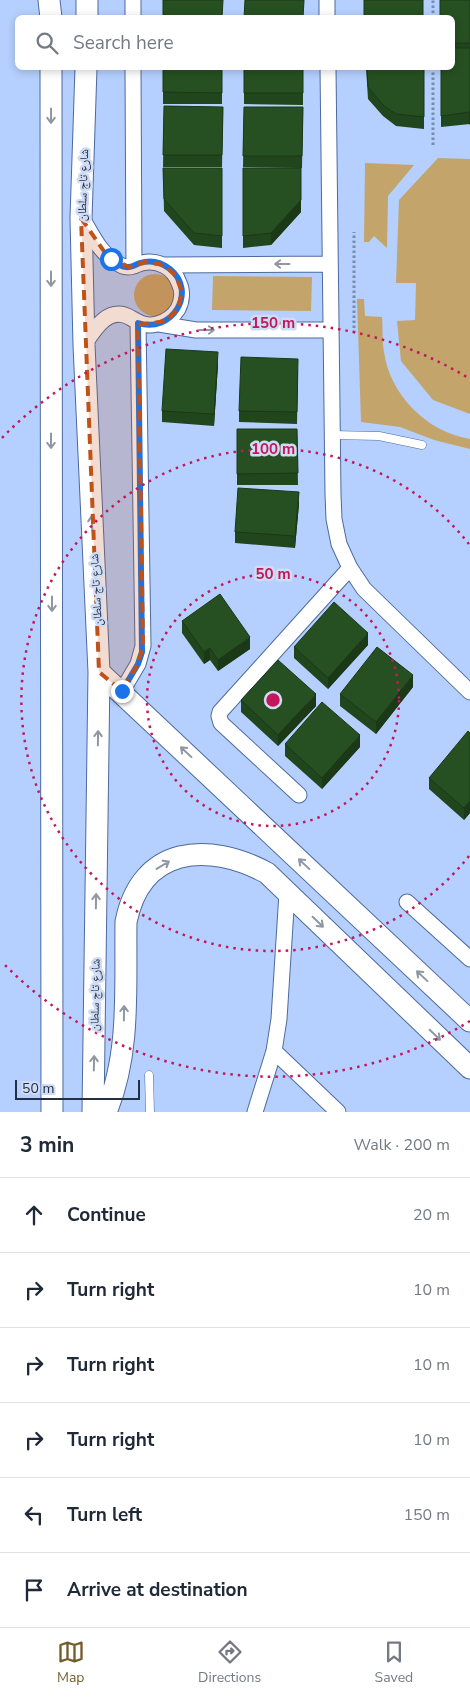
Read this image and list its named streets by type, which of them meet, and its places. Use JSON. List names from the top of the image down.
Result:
{
  "streets": {
    "main road": ["شارع تاج سلطان"]
  },
  "scale_bar": "50 m",
  "page": {
    "search": "Search here",
    "scale": "50 m",
    "heading": ["3 min", "Walk · 200 m"],
    "list": [
      ["Continue", "20 m"],
      ["Turn right", "10 m"],
      ["Turn right", "10 m"],
      ["Turn right", "10 m"],
      ["Turn left", "150 m"],
      "Arrive at destination"
    ],
    "nav": ["Map", "Directions", "Saved"]
  },
  "rings": ["150 m", "100 m", "50 m"]
}
